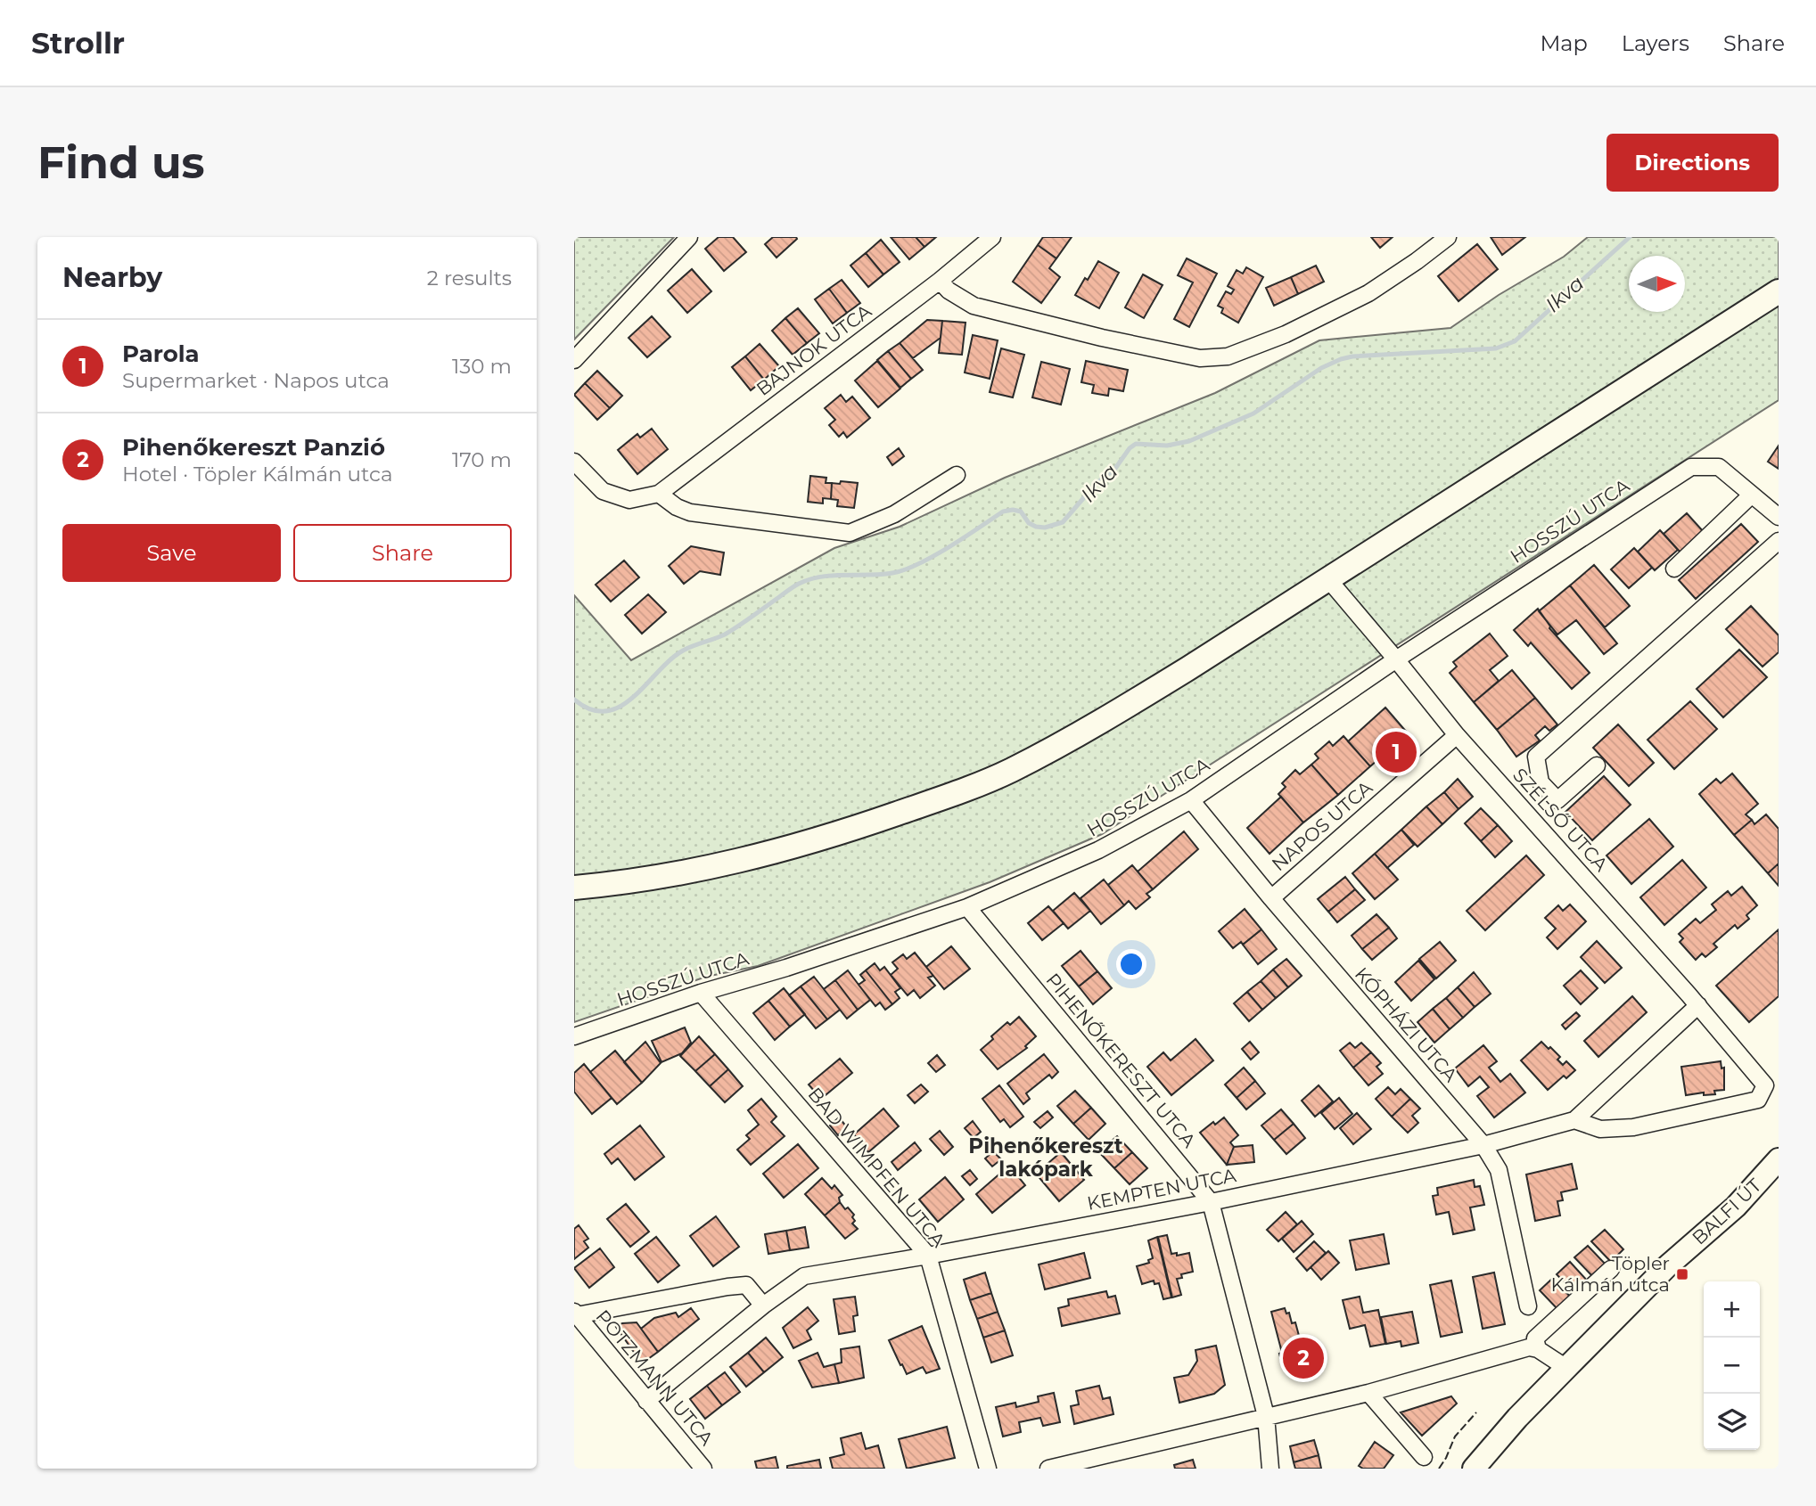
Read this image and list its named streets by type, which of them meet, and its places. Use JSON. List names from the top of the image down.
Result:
{
  "streets": {
    "main road": ["BALFI ÚT"],
    "street": [
      "BAJNOK UTCA",
      "HOSSZÚ UTCA",
      "SZÉLSŐ UTCA",
      "NAPOS UTCA",
      "KÓPHÁZI UTCA",
      "PIHENŐKERESZT UTCA",
      "BAD WIMPFEN UTCA",
      "KEMPTEN UTCA",
      "POTZMANN UTCA"
    ]
  },
  "crossings": [
    ["HOSSZÚ UTCA", "SZÉLSŐ UTCA"],
    ["HOSSZÚ UTCA", "KÓPHÁZI UTCA"],
    ["HOSSZÚ UTCA", "PIHENŐKERESZT UTCA"],
    ["HOSSZÚ UTCA", "BAD WIMPFEN UTCA"],
    ["SZÉLSŐ UTCA", "NAPOS UTCA"],
    ["SZÉLSŐ UTCA", "KEMPTEN UTCA"],
    ["NAPOS UTCA", "KÓPHÁZI UTCA"],
    ["KÓPHÁZI UTCA", "KEMPTEN UTCA"],
    ["PIHENŐKERESZT UTCA", "KEMPTEN UTCA"],
    ["BAD WIMPFEN UTCA", "KEMPTEN UTCA"],
    ["KEMPTEN UTCA", "POTZMANN UTCA"]
  ],
  "districts": ["Pihenőkereszt lakópark"],
  "water": ["Ikva"],
  "places": {
    "transit": ["Töpler Kálmán utca"]
  },
  "north": "right",
  "page": {
    "header": "Strollr",
    "nav": ["Map", "Layers", "Share"],
    "buttons": [
      "Directions",
      ["Save", "Share"]
    ],
    "title": "Find us",
    "heading": ["Nearby", "2 results"],
    "list": [
      {
        "mark": "1",
        "name": "Parola",
        "note": "Supermarket · Napos utca",
        "value": "130 m"
      },
      {
        "mark": "2",
        "name": "Pihenőkereszt Panzió",
        "note": "Hotel · Töpler Kálmán utca",
        "value": "170 m"
      }
    ],
    "pins": ["1", "2"],
    "map_buttons": ["+", "−"]
  }
}
